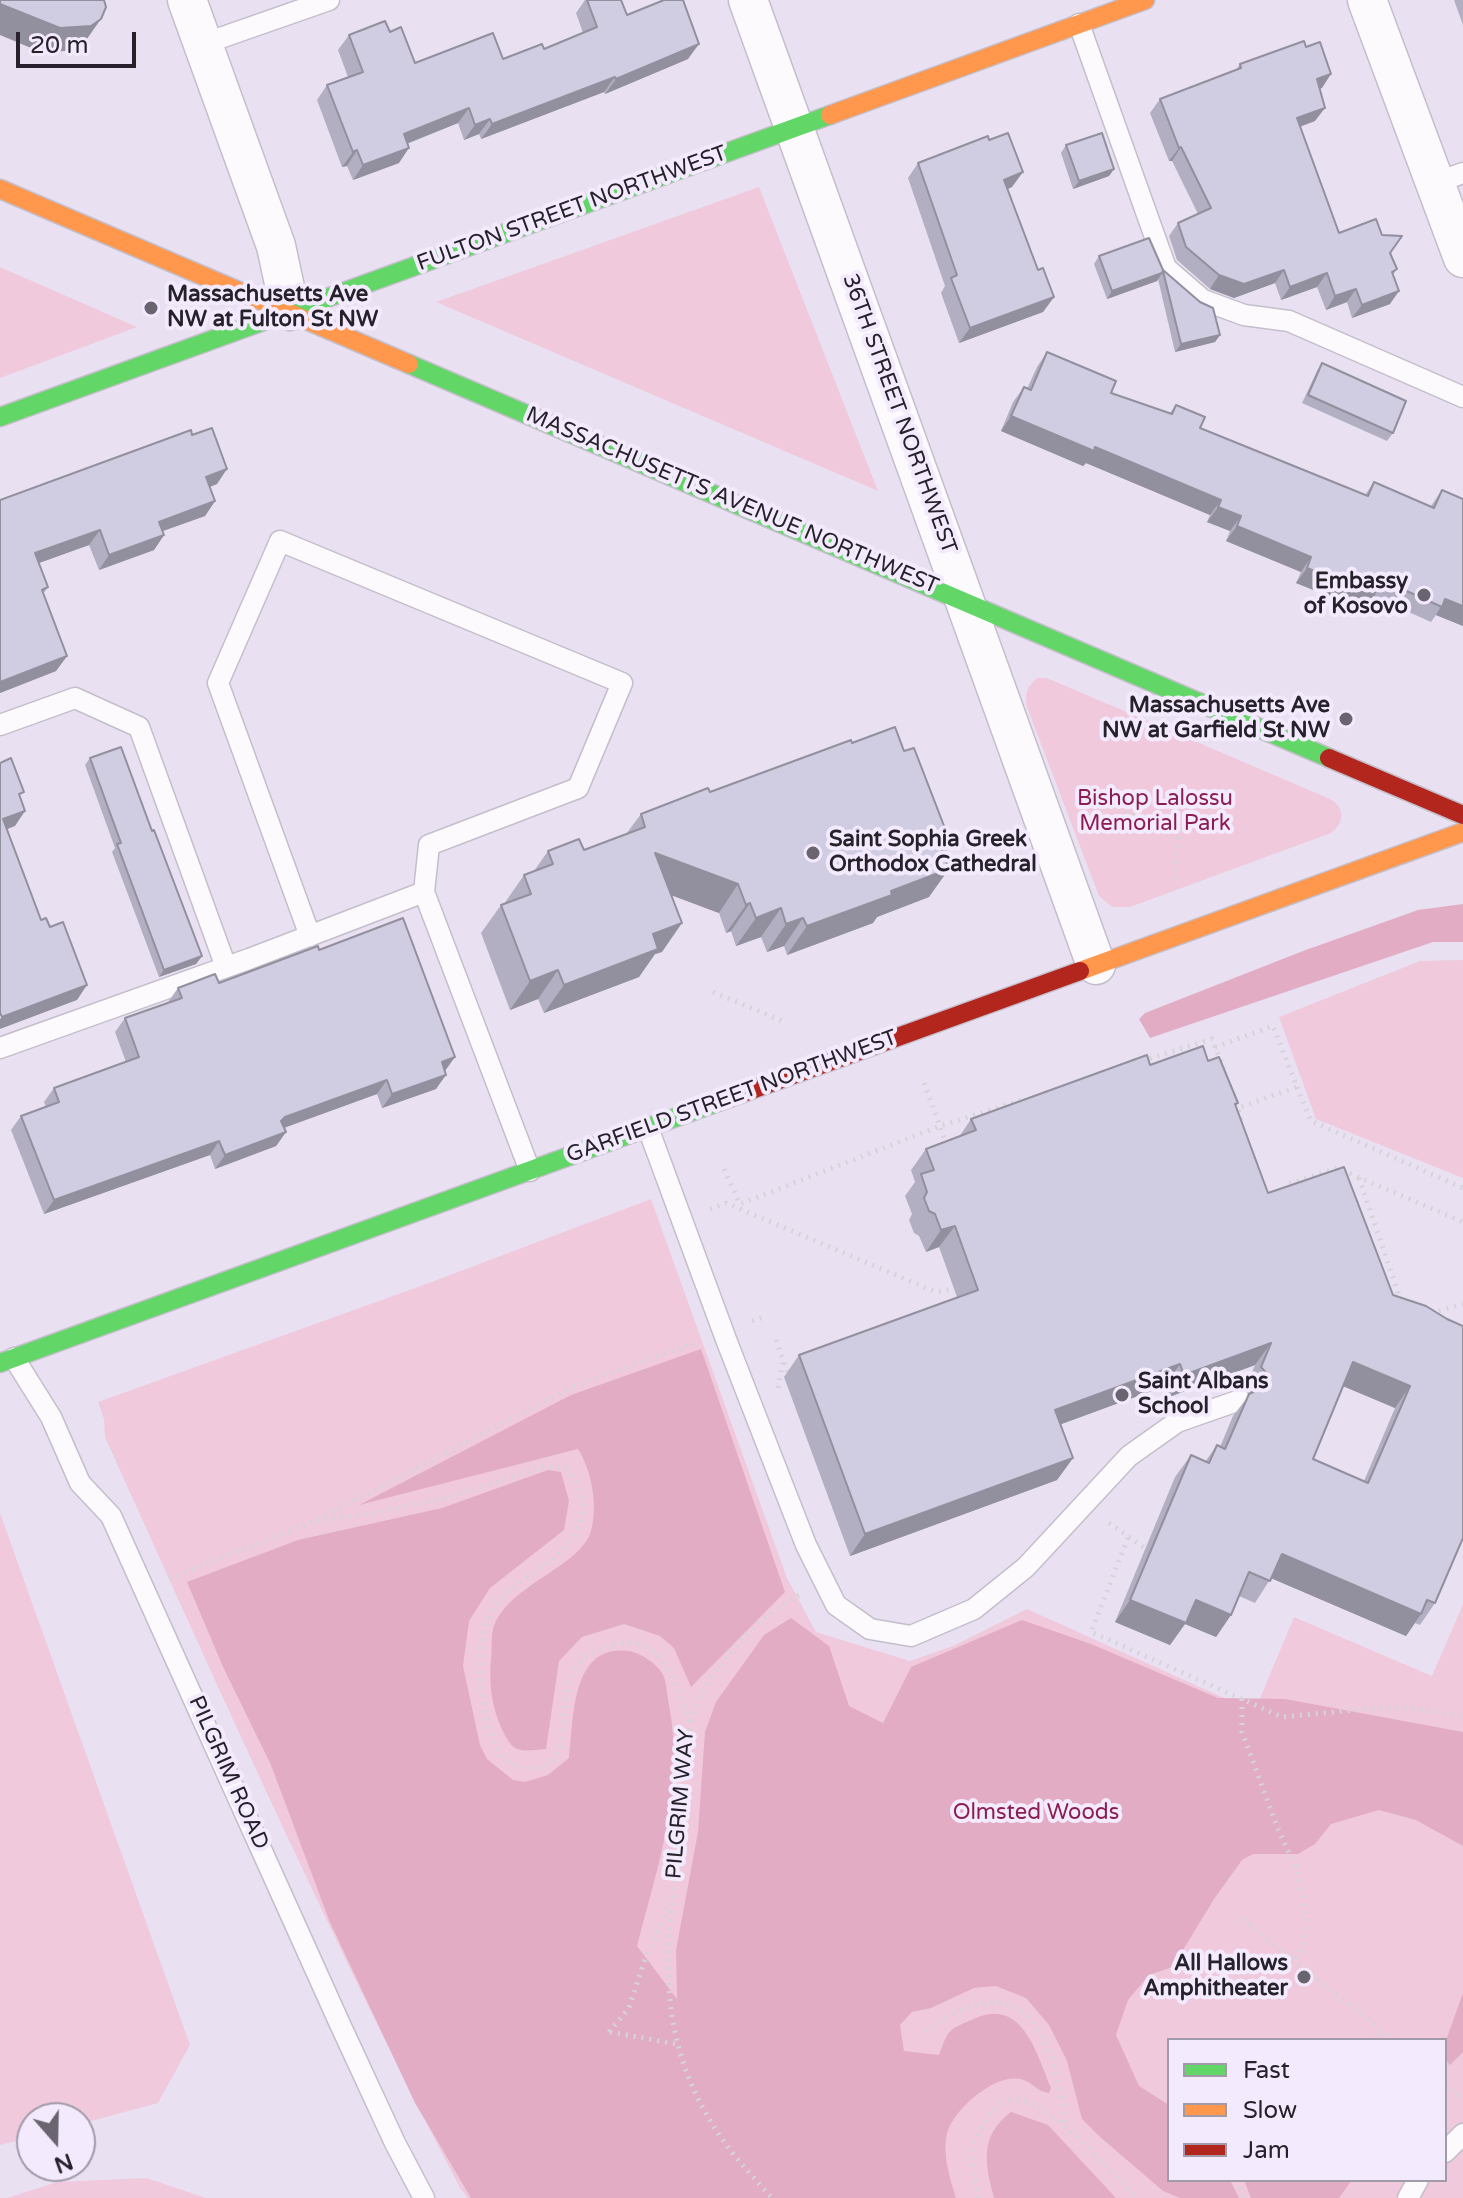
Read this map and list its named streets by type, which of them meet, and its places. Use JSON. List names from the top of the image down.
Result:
{
  "streets": {
    "main road": ["FULTON STREET NORTHWEST", "MASSACHUSETTS AVENUE NORTHWEST", "GARFIELD STREET NORTHWEST"],
    "street": ["36TH STREET NORTHWEST"],
    "lane": ["PILGRIM ROAD"],
    "path": ["PILGRIM WAY"]
  },
  "crossings": [
    ["FULTON STREET NORTHWEST", "36TH STREET NORTHWEST"],
    ["FULTON STREET NORTHWEST", "MASSACHUSETTS AVENUE NORTHWEST"],
    ["36TH STREET NORTHWEST", "MASSACHUSETTS AVENUE NORTHWEST"],
    ["36TH STREET NORTHWEST", "GARFIELD STREET NORTHWEST"],
    ["GARFIELD STREET NORTHWEST", "PILGRIM ROAD"]
  ],
  "parks": ["Bishop Lalossu Memorial Park", "Olmsted Woods"],
  "places": [
    "Massachusetts Ave NW at Fulton St NW",
    "Embassy of Kosovo",
    "Massachusetts Ave NW at Garfield St NW",
    "Saint Sophia Greek Orthodox Cathedral",
    "Saint Albans School",
    "All Hallows Amphitheater"
  ],
  "legend": ["Fast", "Slow", "Jam"],
  "scale_bar": "20 m",
  "north": "bottom"
}
